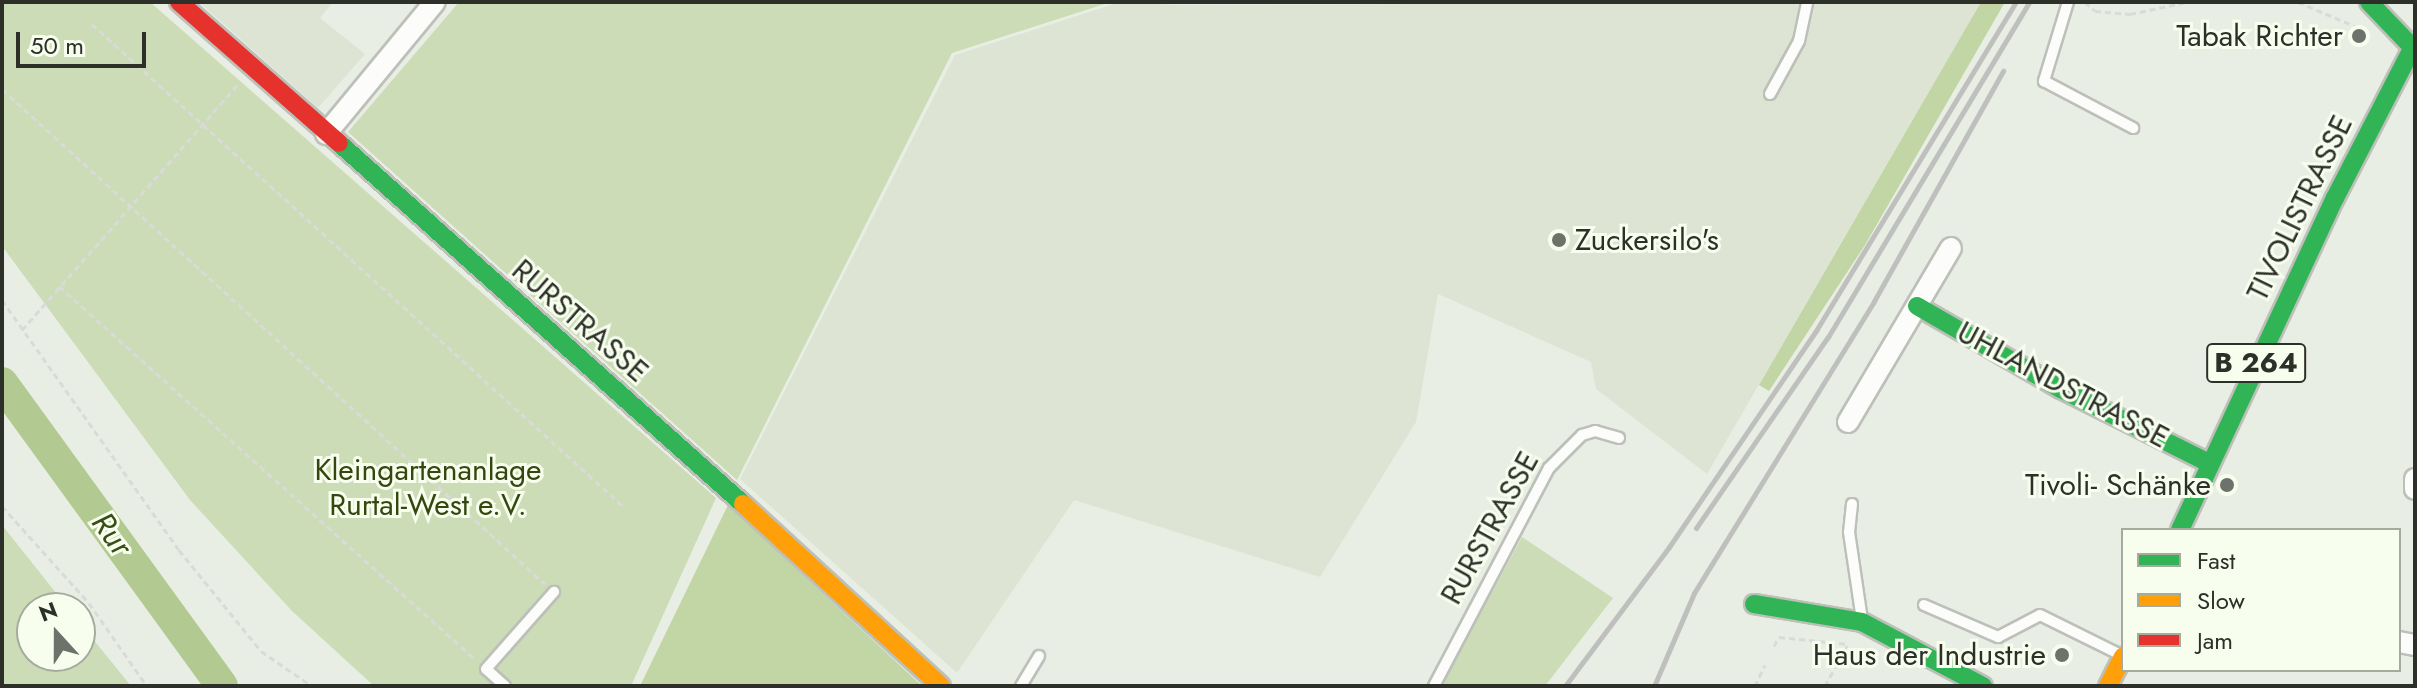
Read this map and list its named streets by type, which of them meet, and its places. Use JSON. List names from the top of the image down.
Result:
{
  "streets": {
    "street": [
      "TIVOLISTRASSE",
      "RURSTRASSE",
      "B 264",
      "UHLANDSTRASSE"
    ]
  },
  "crossings": [
    ["TIVOLISTRASSE", "UHLANDSTRASSE"]
  ],
  "water": ["Rur"],
  "parks": ["Kleingartenanlage Rurtal-West e.V."],
  "places": [
    "Tabak Richter",
    "Zuckersilo's",
    "Tivoli- Schänke",
    "Haus der Industrie"
  ],
  "legend": ["Fast", "Slow", "Jam"],
  "scale_bar": "50 m",
  "north": "top"
}
